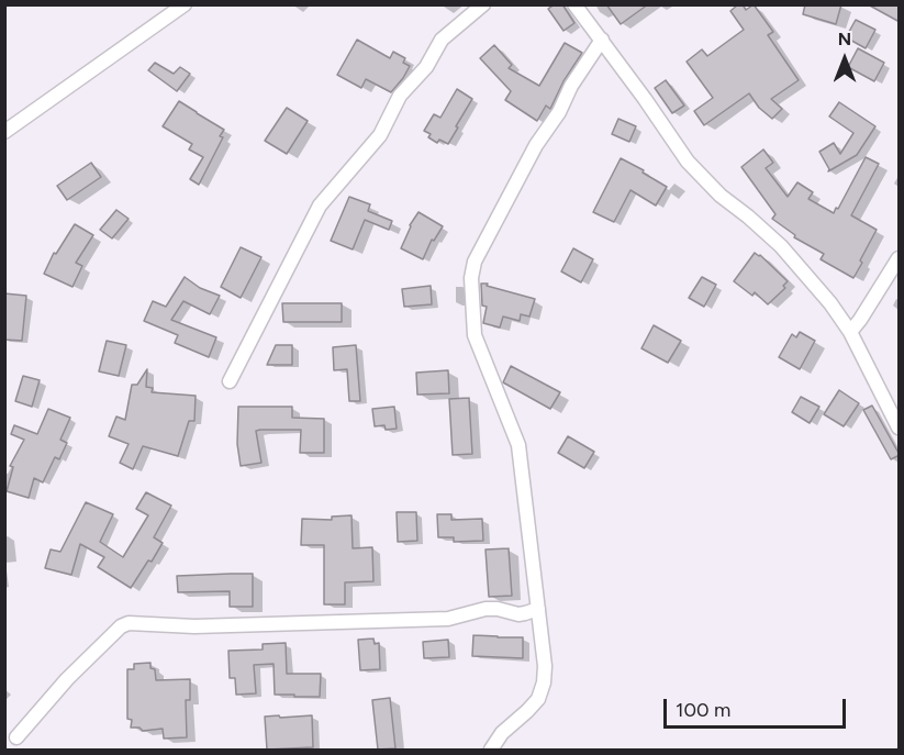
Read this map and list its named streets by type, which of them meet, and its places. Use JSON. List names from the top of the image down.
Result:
{
  "scale_bar": "100 m",
  "north": "top"
}
